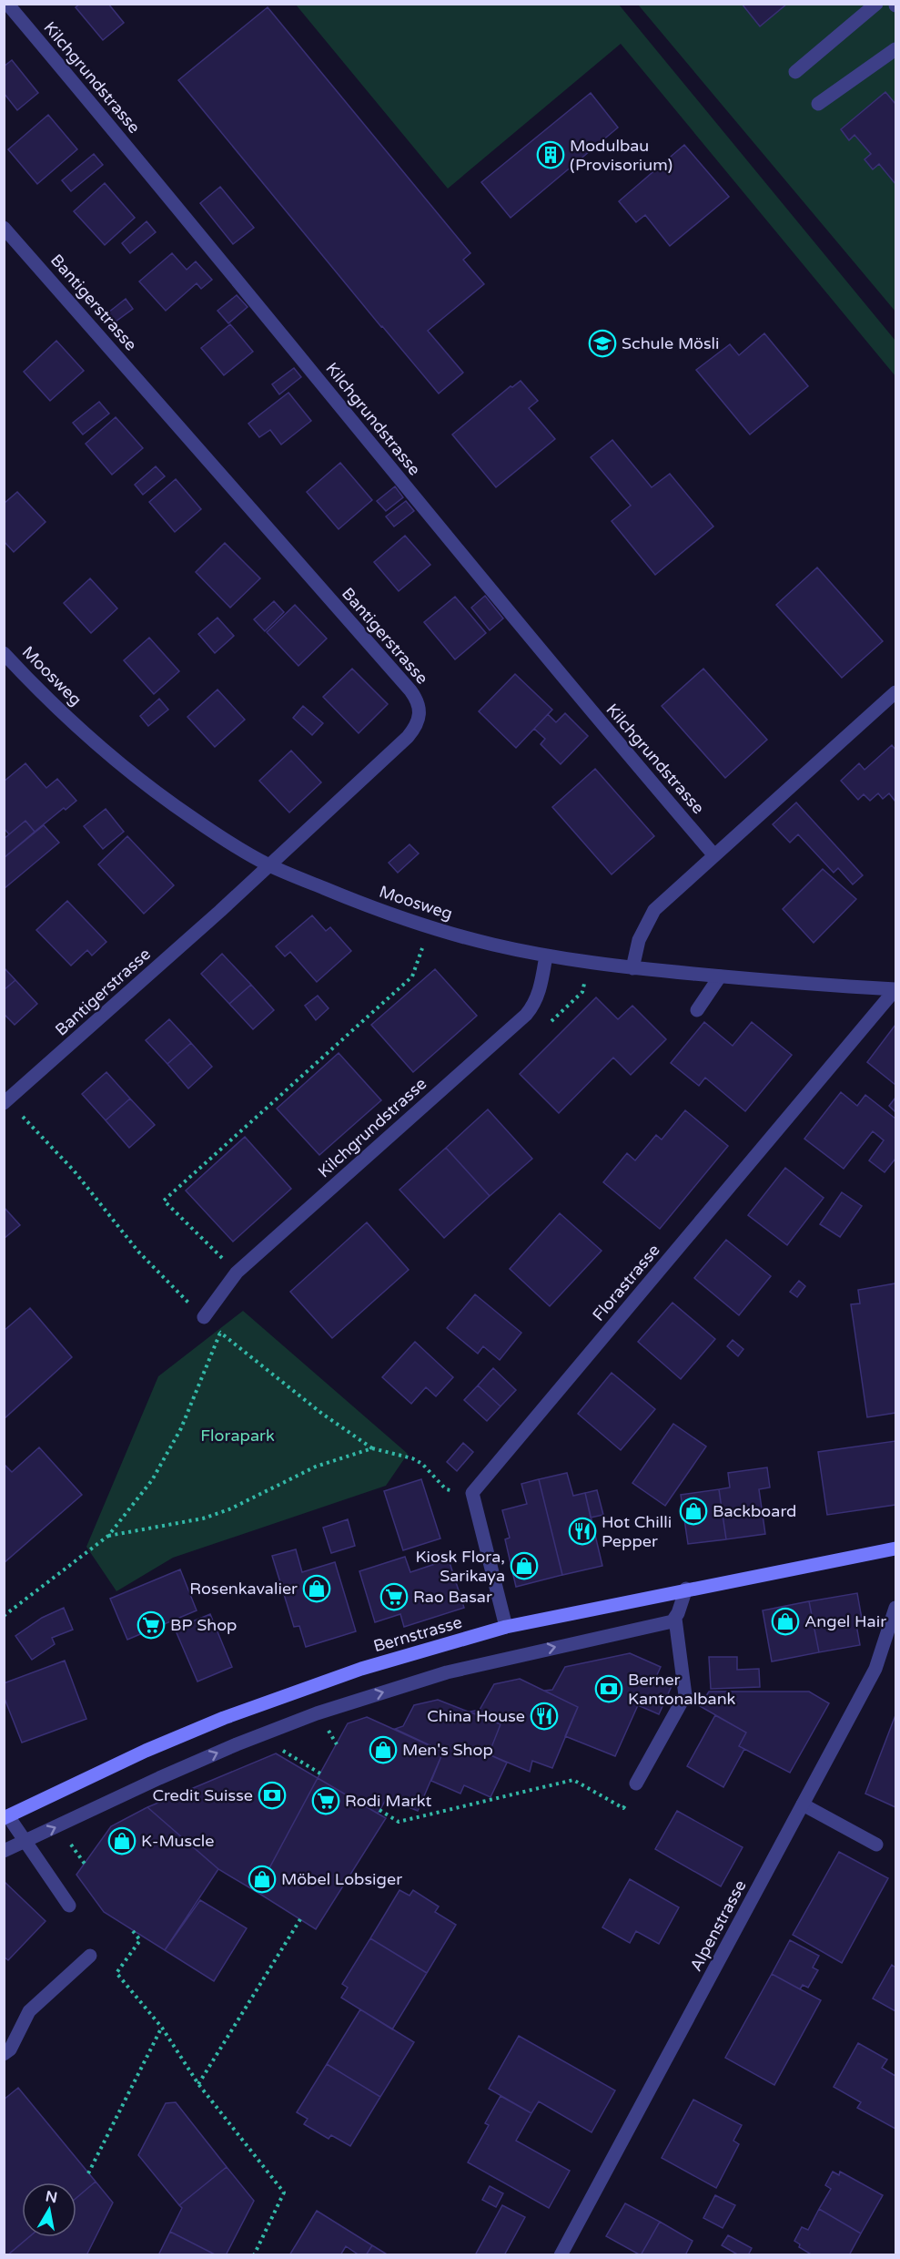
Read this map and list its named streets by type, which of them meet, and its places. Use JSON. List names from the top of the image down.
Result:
{
  "streets": {
    "main road": ["Bernstrasse"],
    "street": [
      "Kilchgrundstrasse",
      "Bantigerstrasse",
      "Moosweg",
      "Florastrasse",
      "Alpenstrasse"
    ]
  },
  "crossings": [
    ["Kilchgrundstrasse", "Moosweg"],
    ["Bantigerstrasse", "Moosweg"],
    ["Moosweg", "Florastrasse"]
  ],
  "parks": ["Florapark"],
  "places": {
    "building": ["Modulbau (Provisorium)"],
    "school or university": ["Schule Mösli"],
    "shop": [
      "Backboard",
      "Kiosk Flora, Sarikaya",
      "Rosenkavalier",
      "Angel Hair",
      "Men's Shop",
      "K-Muscle",
      "Möbel Lobsiger"
    ],
    "restaurant": ["Hot Chilli Pepper", "China House"],
    "supermarket": ["Rao Basar", "BP Shop", "Rodi Markt"],
    "bank": ["Berner Kantonalbank", "Credit Suisse"]
  },
  "north": "top"
}
